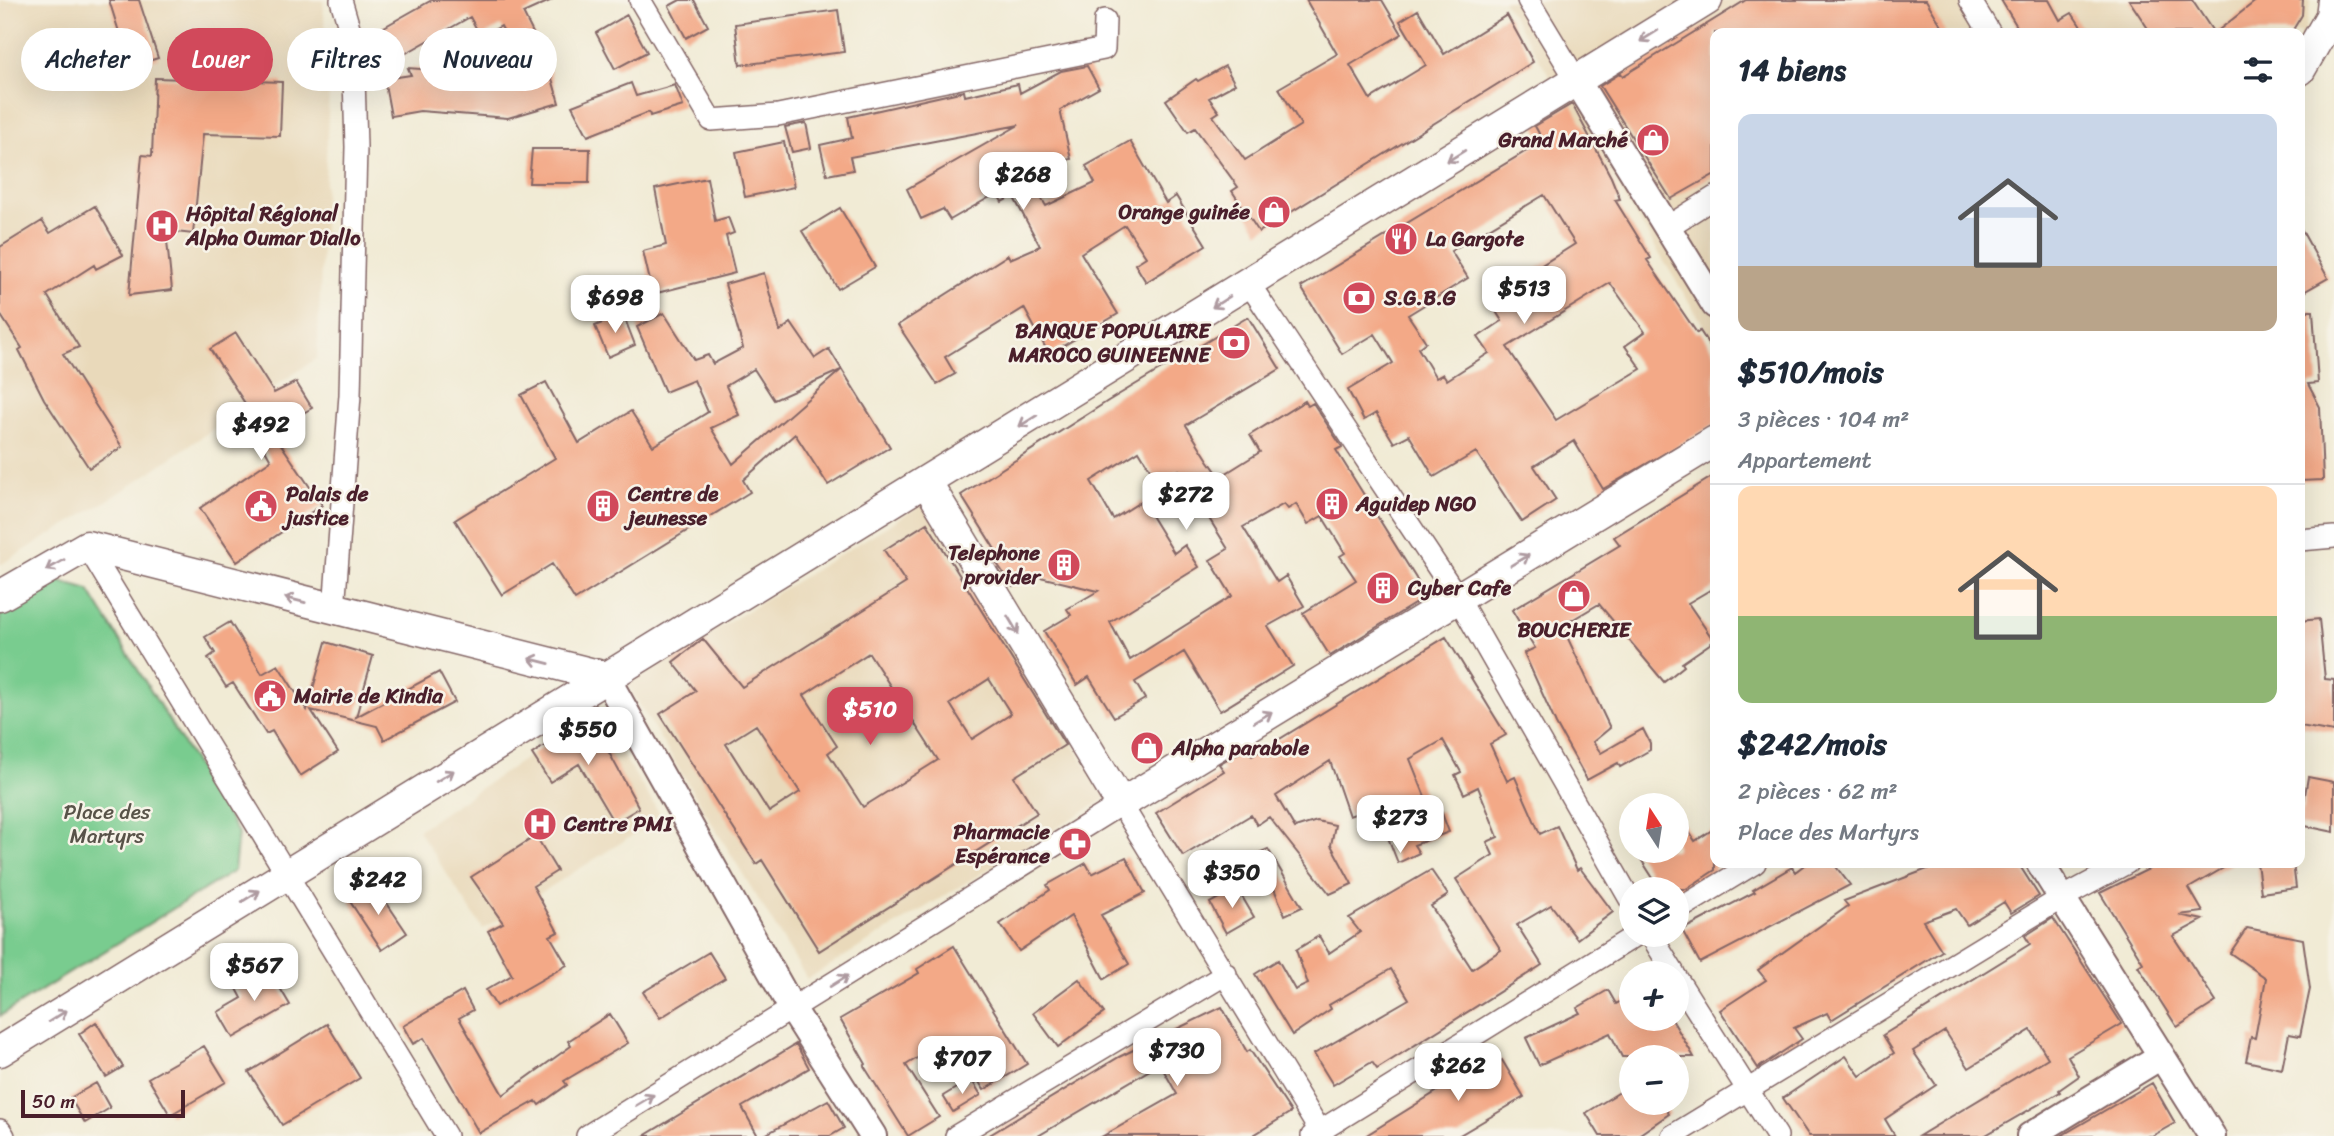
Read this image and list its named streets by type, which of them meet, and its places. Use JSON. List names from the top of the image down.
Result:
{
  "parks": ["Place des Martyrs"],
  "places": {
    "shop": [
      "Grand Marché",
      "Orange guinée",
      "BOUCHERIE",
      "Alpha parabole"
    ],
    "hospital": ["Hôpital Régional Alpha Oumar Diallo", "Centre PMI"],
    "restaurant": ["La Gargote"],
    "bank": ["S.G.B.G", "BANQUE POPULAIRE MAROCO GUINEENNE"],
    "building": [
      "Aguidep NGO",
      "Centre de jeunesse",
      "Telephone provider",
      "Cyber Cafe"
    ],
    "public building": ["Palais de justice", "Mairie de Kindia"],
    "pharmacy": ["Pharmacie Espérance"]
  },
  "scale_bar": "50 m",
  "north": "top",
  "page": {
    "chip": [
      "Acheter",
      "Louer",
      "Filtres",
      "Nouveau"
    ],
    "heading": "14 biens",
    "list": [
      {
        "name": "$510/mois",
        "note": "3 pièces · 104 m² · Appartement"
      },
      {
        "name": "$242/mois",
        "note": "2 pièces · 62 m² · Place des Martyrs"
      }
    ],
    "price": [
      "$268",
      "$513",
      "$698",
      "$492",
      "$272",
      "$510",
      "$550",
      "$273",
      "$350",
      "$242",
      "$567",
      "$730",
      "$707",
      "$262"
    ],
    "map_buttons": ["+", "−"],
    "scale": "50 m"
  }
}
